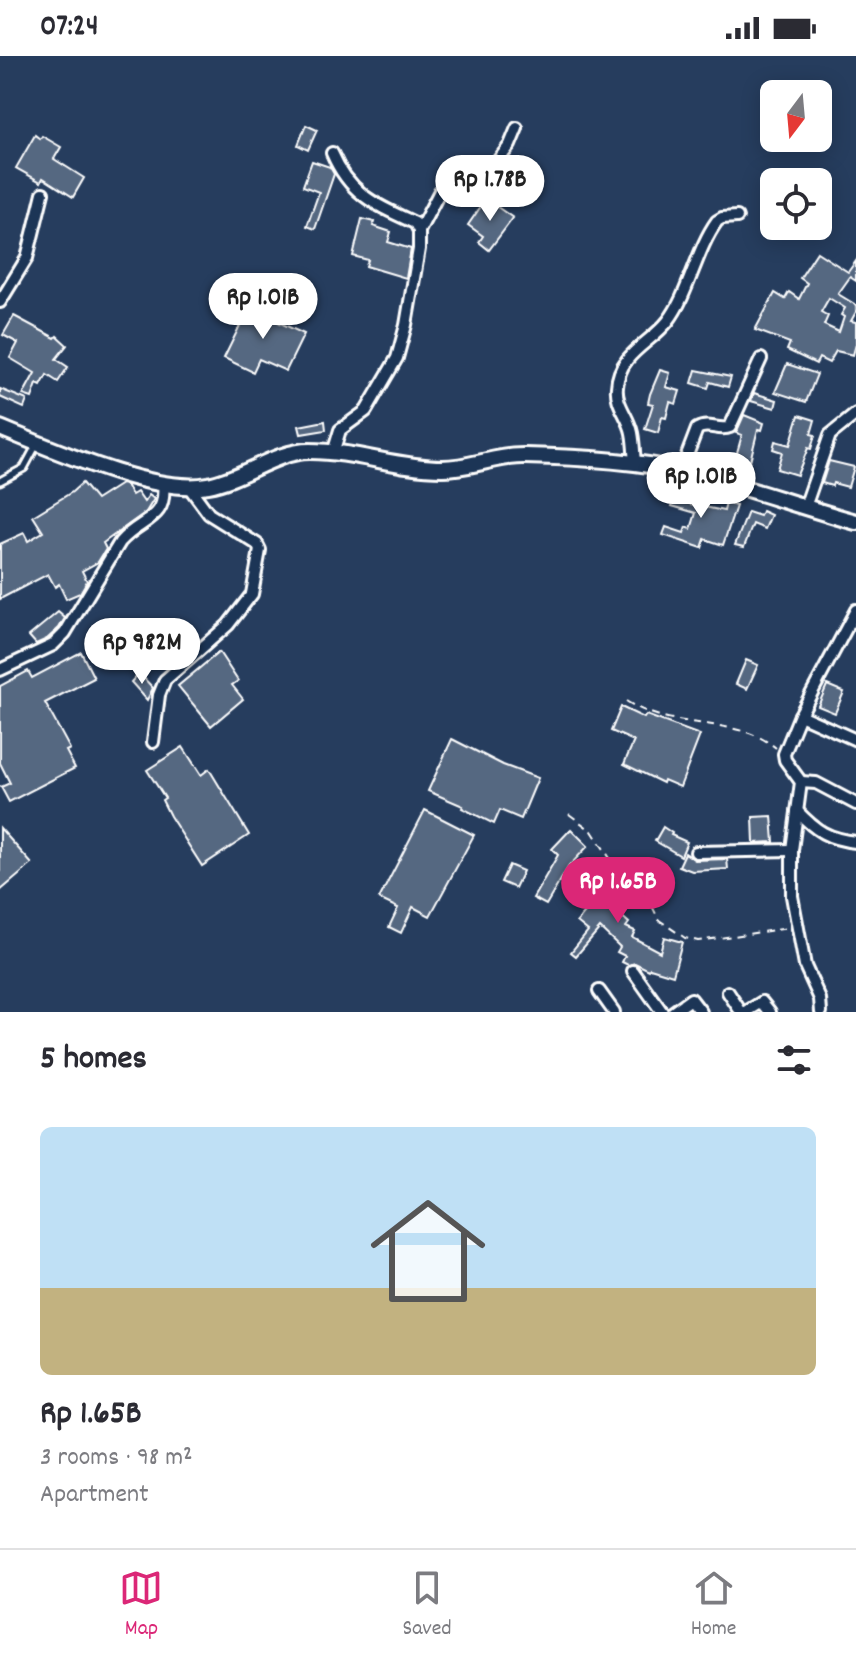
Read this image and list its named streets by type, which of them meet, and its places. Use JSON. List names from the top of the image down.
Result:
{
  "north": "bottom",
  "page": {
    "status": "07:24",
    "price": [
      "Rp 1.78B",
      "Rp 1.01B",
      "Rp 1.01B",
      "Rp 982M",
      "Rp 1.65B"
    ],
    "heading": "5 homes",
    "list": [
      {
        "name": "Rp 1.65B",
        "note": "3 rooms · 98 m² · Apartment"
      }
    ],
    "tabs": ["Map", "Saved", "Home"]
  }
}
